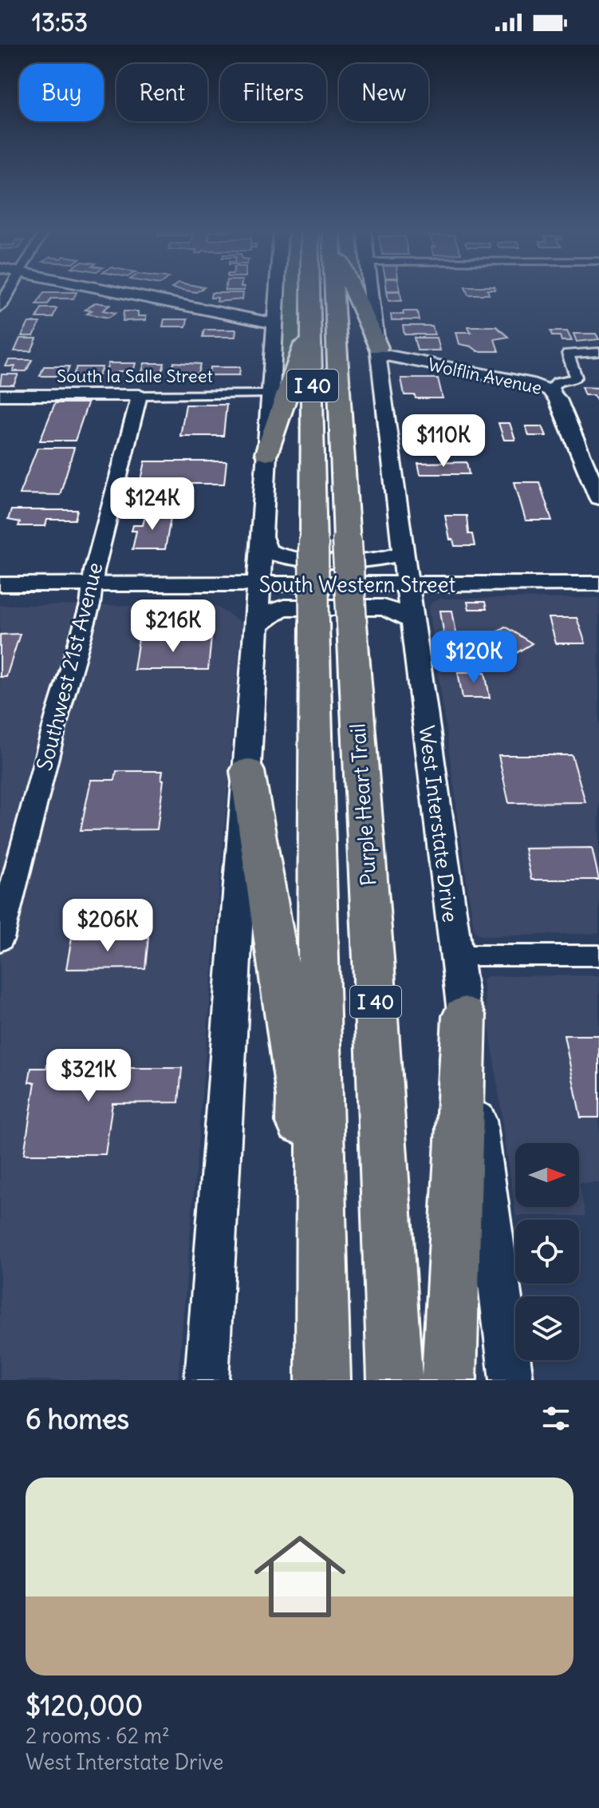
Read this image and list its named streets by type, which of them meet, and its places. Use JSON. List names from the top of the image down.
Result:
{
  "streets": {
    "highway": ["I 40", "Purple Heart Trail"],
    "main road": ["Wolflin Avenue", "South Western Street", "West Interstate Drive"],
    "street": ["South la Salle Street", "Southwest 21st Avenue"]
  },
  "crossings": [
    ["South la Salle Street", "Southwest 21st Avenue"],
    ["Wolflin Avenue", "West Interstate Drive"],
    ["South Western Street", "Southwest 21st Avenue"],
    ["South Western Street", "West Interstate Drive"]
  ],
  "north": "right",
  "page": {
    "status": "13:53",
    "chip": [
      "Buy",
      "Rent",
      "Filters",
      "New"
    ],
    "price": [
      "$110K",
      "$124K",
      "$216K",
      "$120K",
      "$206K",
      "$321K"
    ],
    "heading": "6 homes",
    "list": [
      {
        "name": "$120,000",
        "note": "2 rooms · 62 m² · West Interstate Drive"
      }
    ]
  }
}
